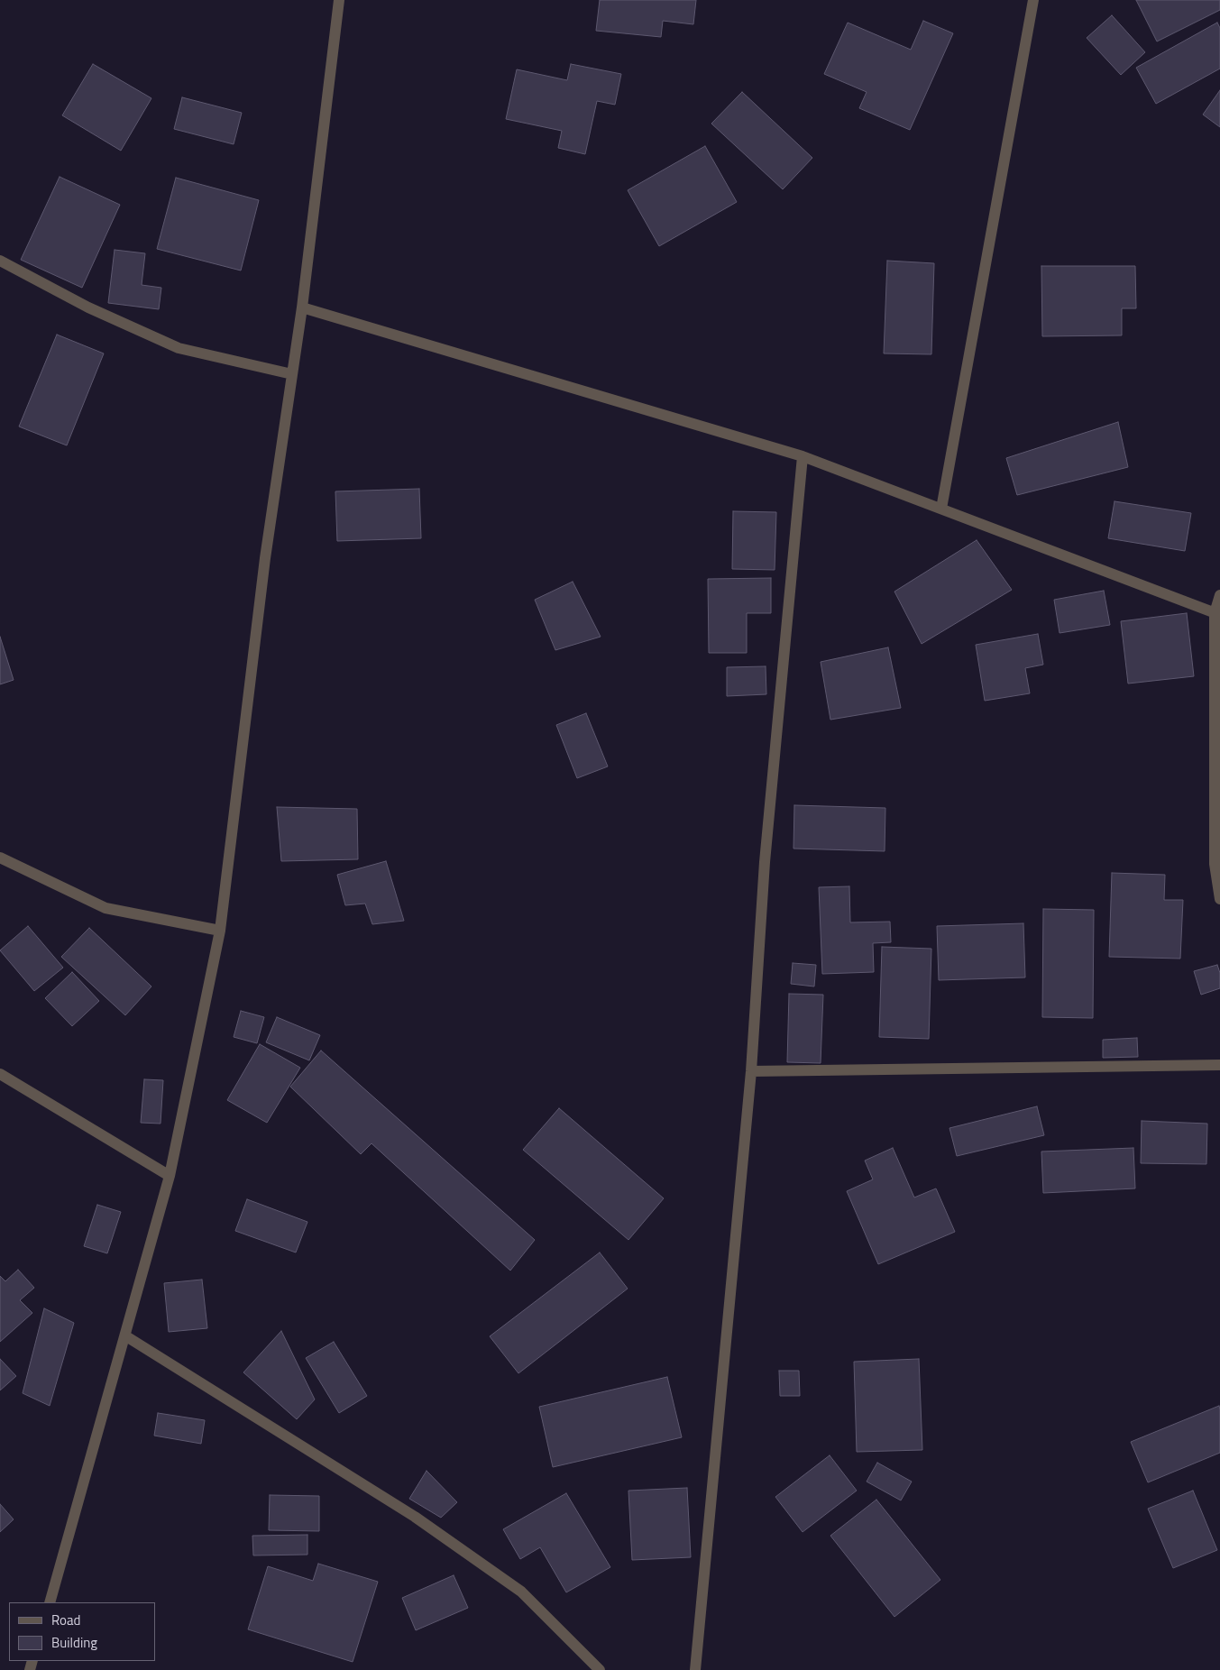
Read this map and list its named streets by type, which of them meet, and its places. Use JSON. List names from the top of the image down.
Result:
{
  "legend": ["Road", "Building"]
}
